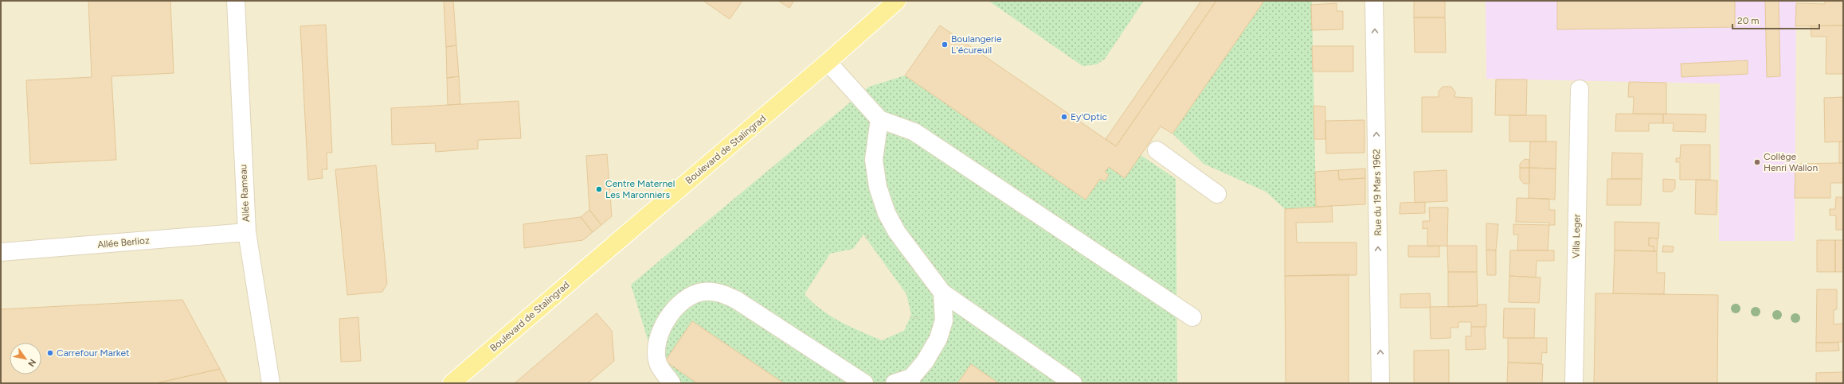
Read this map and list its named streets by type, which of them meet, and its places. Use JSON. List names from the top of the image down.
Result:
{
  "streets": {
    "main road": ["Boulevard de Stalingrad"],
    "street": [
      "Rue du 19 Mars 1962",
      "Allée Rameau",
      "Villa Leger",
      "Allée Berlioz"
    ]
  },
  "crossings": [
    ["Allée Rameau", "Allée Berlioz"]
  ],
  "one_way": ["Rue du 19 Mars 1962"],
  "places": [
    "Boulangerie L'écureuil",
    "Ey'Optic",
    "Collège Henri Wallon",
    "Centre Maternel Les Maronniers",
    "Carrefour Market"
  ],
  "scale_bar": "20 m",
  "north": "bottom right"
}
